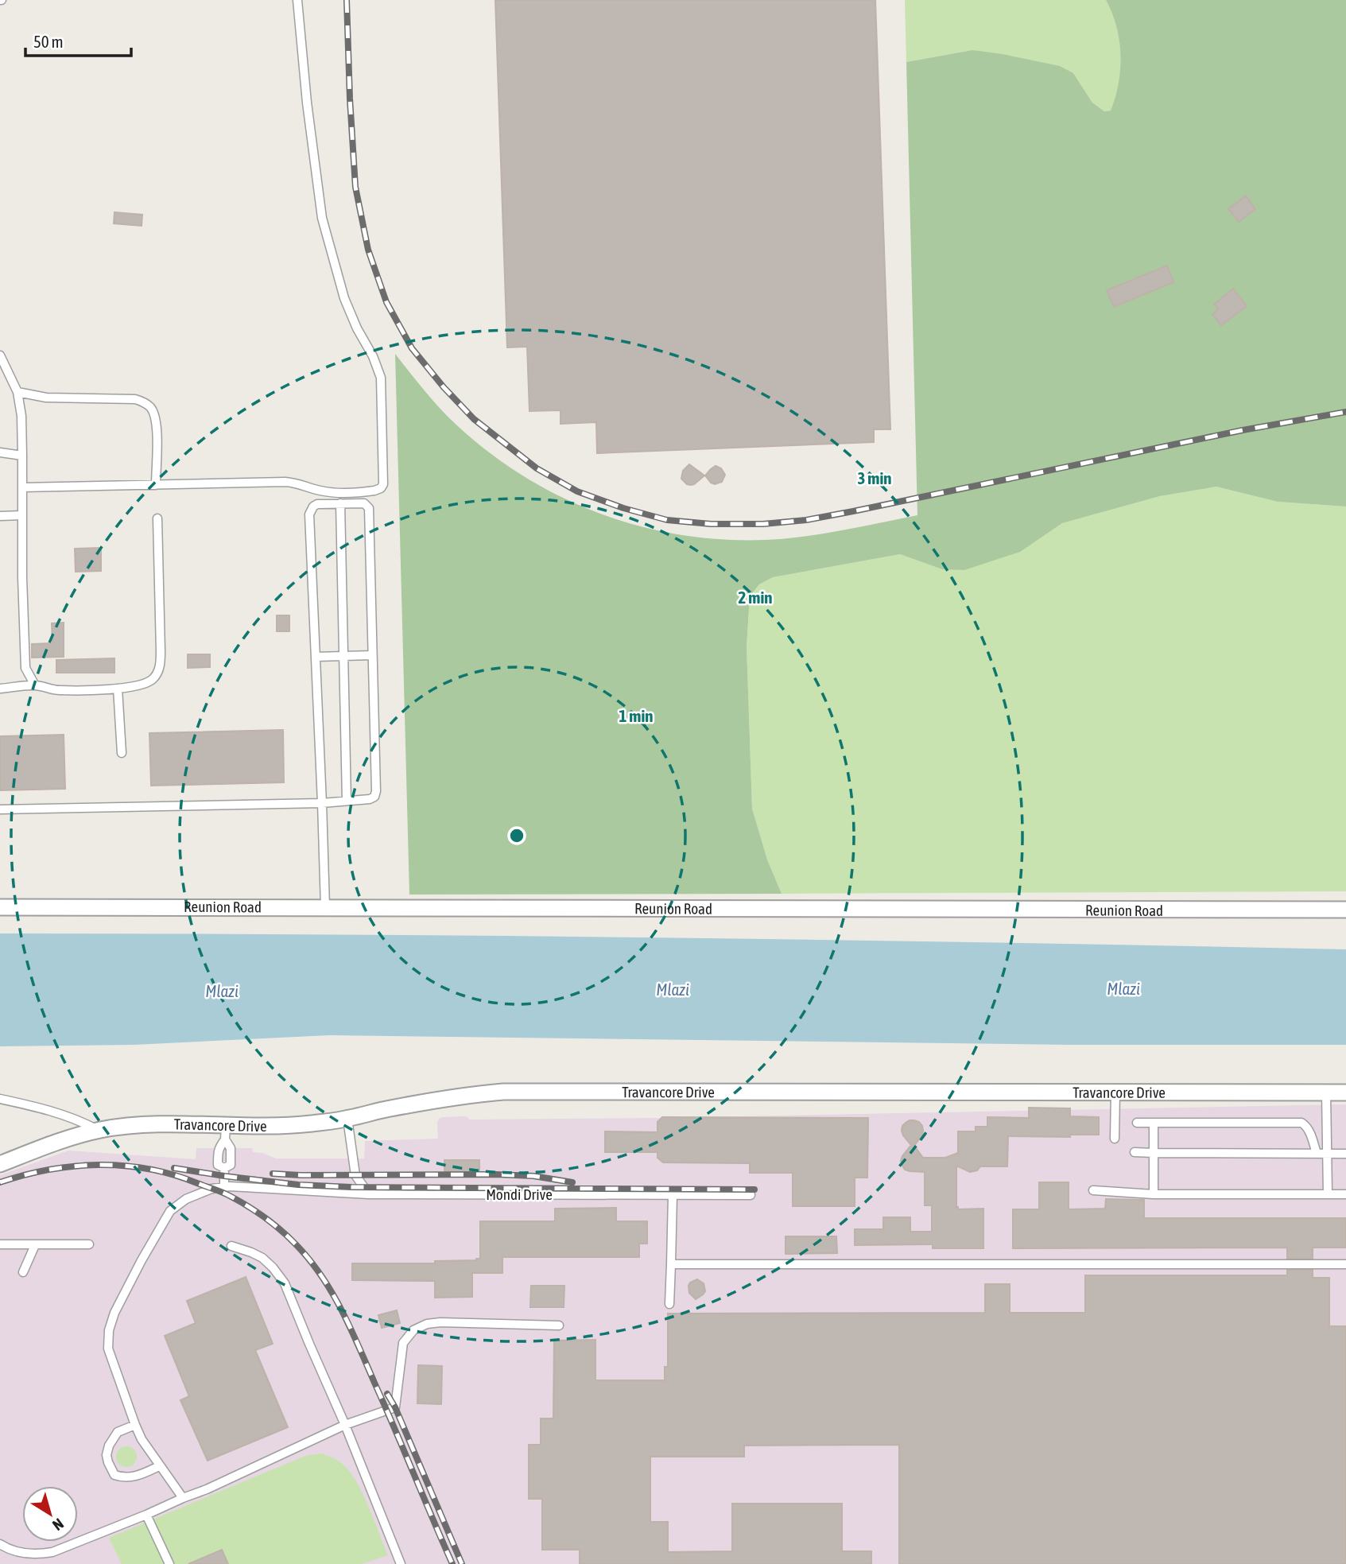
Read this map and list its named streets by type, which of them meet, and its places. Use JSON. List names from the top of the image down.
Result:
{
  "streets": {
    "street": ["Reunion Road", "Travancore Drive"],
    "lane": ["Mondi Drive"]
  },
  "water": ["Mlazi"],
  "scale_bar": "50 m",
  "north": "bottom right",
  "rings": ["3 min", "2 min", "1 min"]
}
